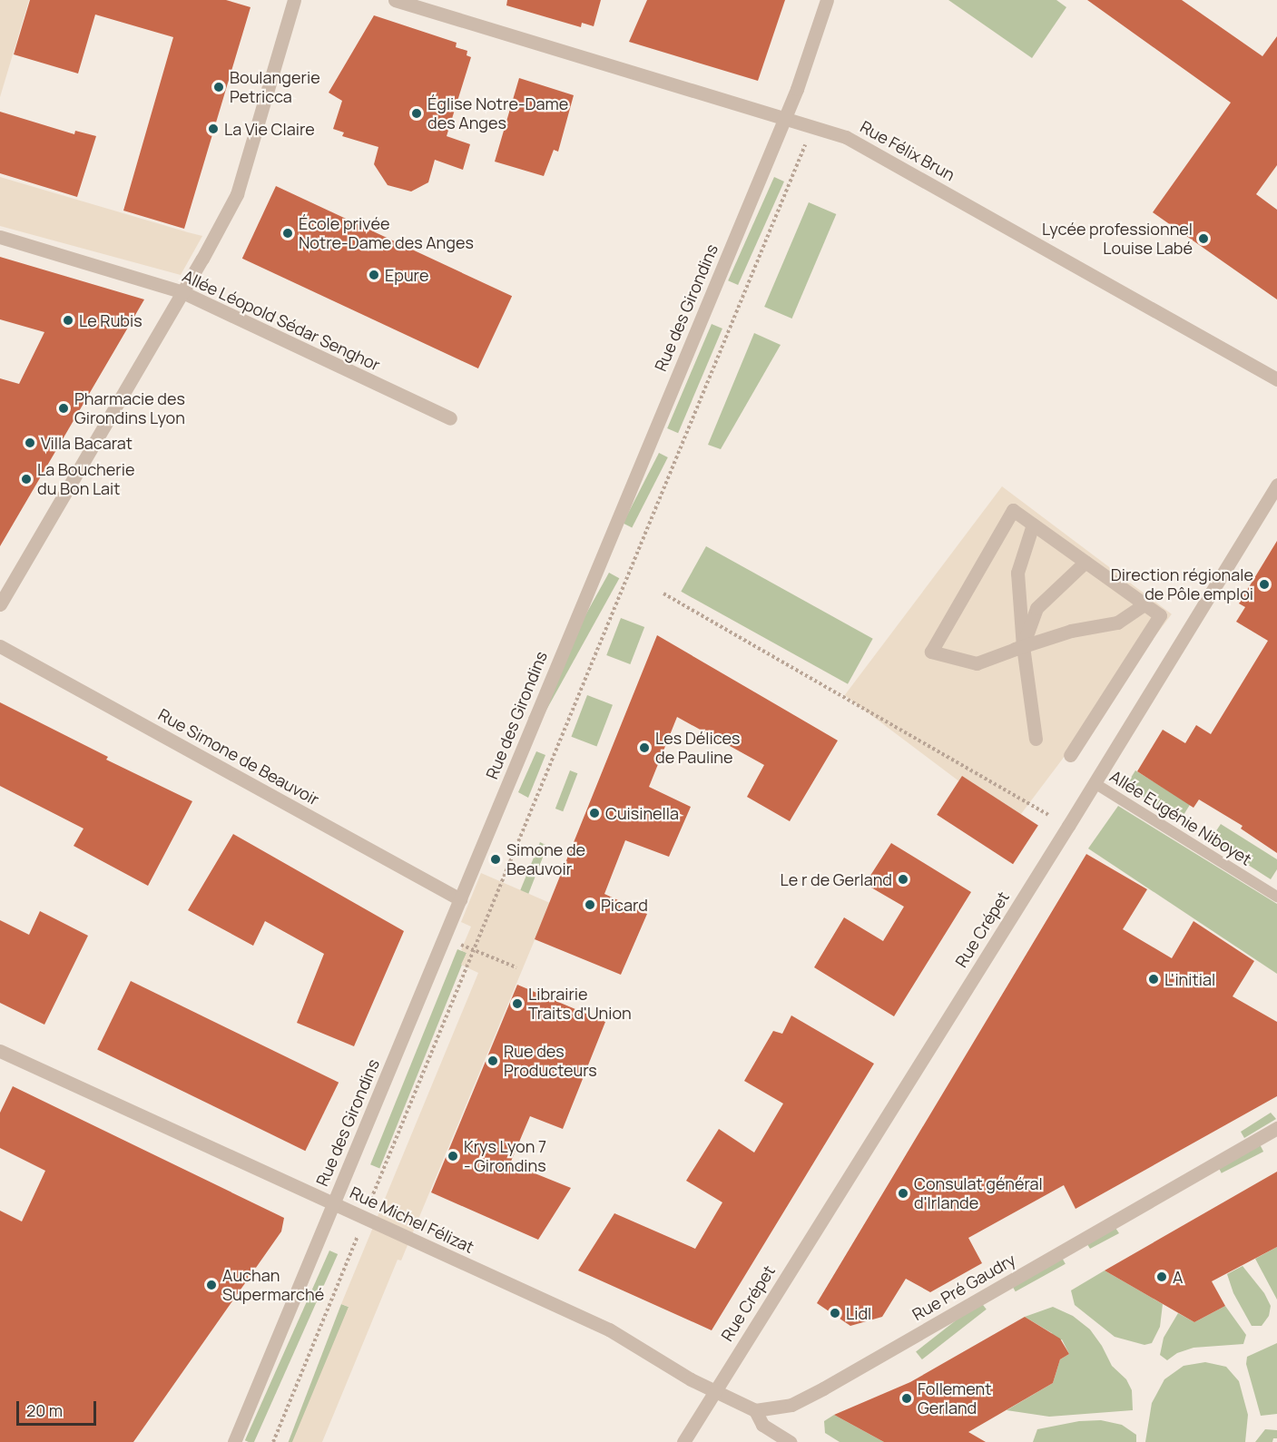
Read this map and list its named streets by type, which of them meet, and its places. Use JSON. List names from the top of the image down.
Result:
{
  "streets": {
    "street": [
      "Rue Félix Brun",
      "Rue des Girondins",
      "Allée Léopold Sédar Senghor",
      "Rue Simone de Beauvoir",
      "Rue Crépet",
      "Rue Michel Félizat",
      "Rue Pré Gaudry"
    ],
    "lane": ["Allée Eugénie Niboyet"]
  },
  "crossings": [
    ["Rue Félix Brun", "Rue des Girondins"],
    ["Rue des Girondins", "Rue Simone de Beauvoir"],
    ["Rue des Girondins", "Rue Michel Félizat"],
    ["Allée Eugénie Niboyet", "Rue Crépet"],
    ["Rue Crépet", "Rue Michel Félizat"]
  ],
  "places": [
    "Boulangerie Petricca",
    "Église Notre-Dame des Anges",
    "La Vie Claire",
    "École privée Notre-Dame des Anges",
    "Lycée professionnel Louise Labé",
    "Epure",
    "Le Rubis",
    "Pharmacie des Girondins Lyon",
    "Villa Bacarat",
    "La Boucherie du Bon Lait",
    "Direction régionale de Pôle emploi",
    "Les Délices de Pauline",
    "Cuisinella",
    "Simone de Beauvoir",
    "Le r de Gerland",
    "Picard",
    "L'initial",
    "Librairie Traits d'Union",
    "Rue des Producteurs",
    "Krys Lyon 7 - Girondins",
    "Consulat général d'Irlande",
    "A",
    "Auchan Supermarché",
    "Lidl",
    "Follement Gerland"
  ],
  "scale_bar": "20 m"
}
